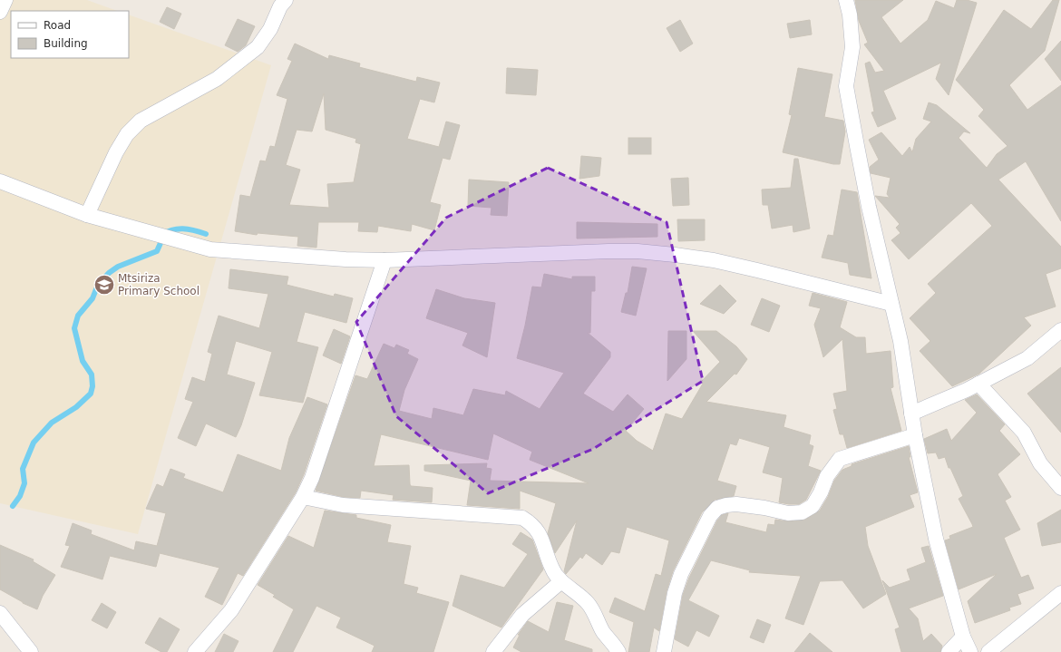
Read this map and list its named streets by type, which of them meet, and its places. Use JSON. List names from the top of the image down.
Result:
{
  "places": {
    "school or university": ["Mtsiriza Primary School"]
  },
  "legend": ["Road", "Building"]
}
